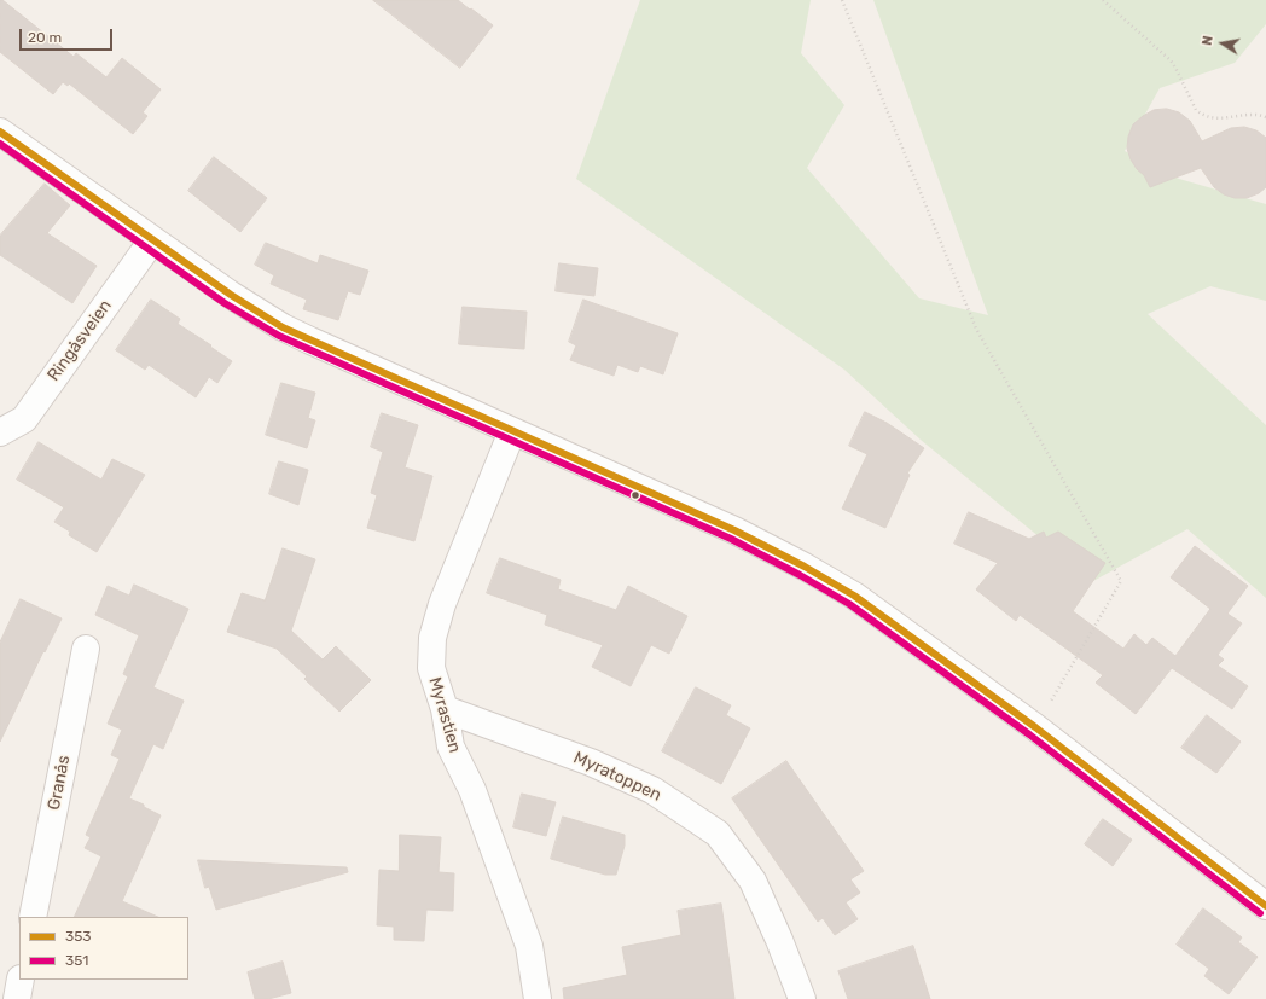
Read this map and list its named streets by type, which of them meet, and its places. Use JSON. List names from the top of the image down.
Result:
{
  "streets": {
    "street": [
      "Ringåsveien",
      "Myrastien",
      "Myratoppen",
      "Granås"
    ]
  },
  "crossings": [
    ["Myrastien", "Myratoppen"]
  ],
  "lines": ["transit line 353", "transit line 351"],
  "legend": ["353", "351"],
  "scale_bar": "20 m",
  "north": "left"
}
